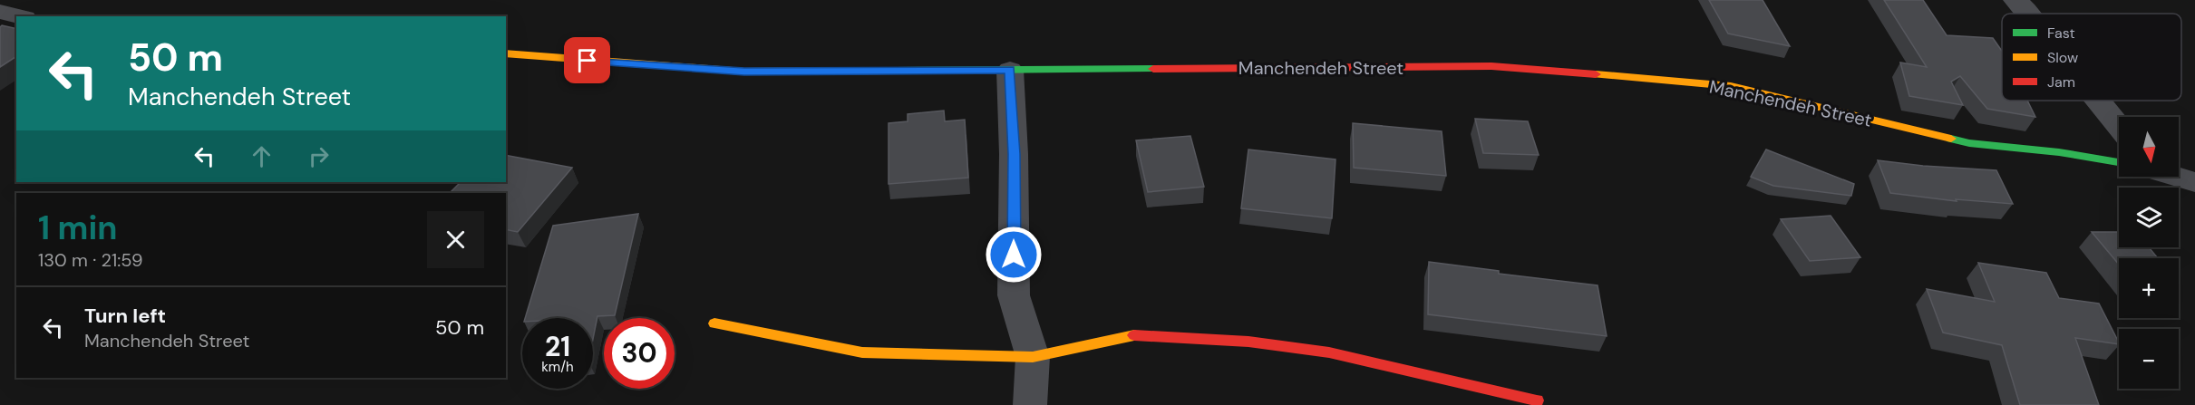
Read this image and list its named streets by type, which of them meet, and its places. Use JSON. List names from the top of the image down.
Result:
{
  "streets": {
    "street": ["Manchendeh Street"]
  },
  "legend": ["Fast", "Slow", "Jam"],
  "north": "bottom",
  "page": {
    "turn": ["50 m", "Manchendeh Street"],
    "map_buttons": ["+", "−"],
    "heading": ["1 min", "130 m · 21:59"],
    "list": [
      {
        "name": "Turn left",
        "note": "Manchendeh Street",
        "value": "50 m"
      }
    ],
    "speed": "21 km/h",
    "limit": "30"
  }
}
